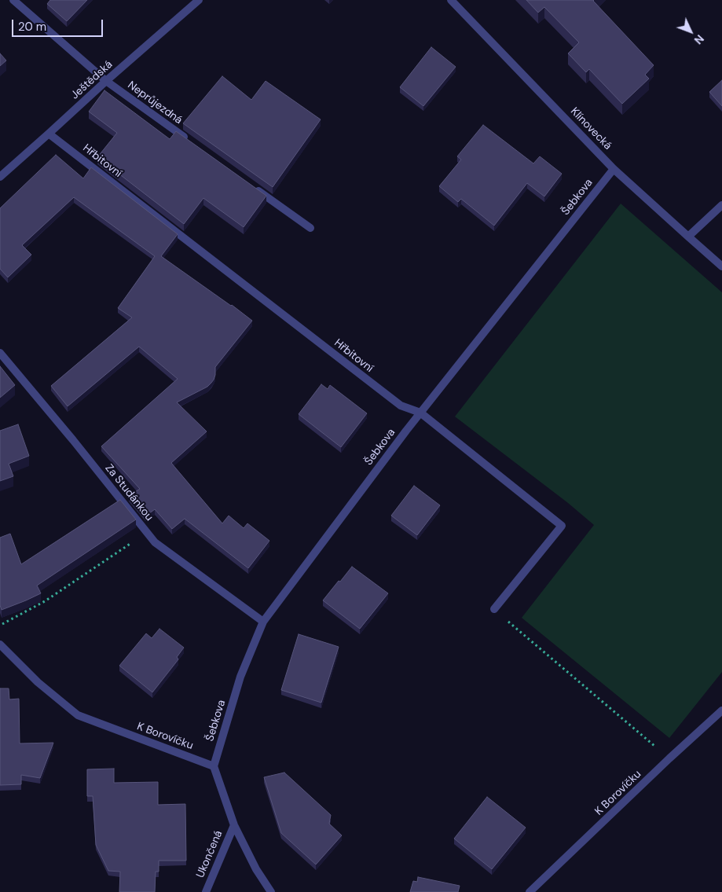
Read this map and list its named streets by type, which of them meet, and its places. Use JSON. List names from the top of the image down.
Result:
{
  "streets": {
    "street": [
      "Ještědská",
      "Neprůjezdná",
      "Klínovecká",
      "Hřbitovní",
      "Šebkova",
      "Za Studánkou",
      "K Borovíčku",
      "Ukončená"
    ]
  },
  "crossings": [
    ["Ještědská", "Neprůjezdná"],
    ["Ještědská", "Hřbitovní"],
    ["Klínovecká", "Šebkova"],
    ["Hřbitovní", "Šebkova"],
    ["Šebkova", "Za Studánkou"],
    ["Šebkova", "K Borovíčku"]
  ],
  "scale_bar": "20 m",
  "north": "bottom right"
}
